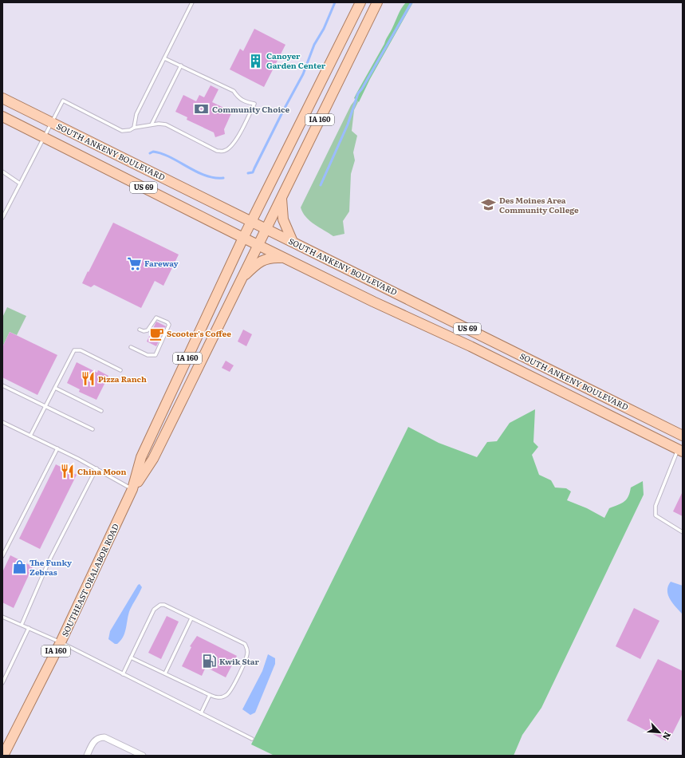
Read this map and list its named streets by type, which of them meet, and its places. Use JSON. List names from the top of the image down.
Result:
{
  "streets": {
    "main road": [
      "IA 160",
      "SOUTH ANKENY BOULEVARD",
      "US 69",
      "SOUTHEAST ORALABOR ROAD"
    ]
  },
  "crossings": [
    ["IA 160", "SOUTH ANKENY BOULEVARD"],
    ["IA 160", "SOUTHEAST ORALABOR ROAD"],
    ["SOUTH ANKENY BOULEVARD", "SOUTHEAST ORALABOR ROAD"]
  ],
  "places": {
    "building": ["Canoyer Garden Center"],
    "bank": ["Community Choice"],
    "school or university": ["Des Moines Area Community College"],
    "supermarket": ["Fareway"],
    "cafe": ["Scooter's Coffee"],
    "restaurant": ["Pizza Ranch", "China Moon"],
    "shop": ["The Funky Zebras"],
    "fuel station": ["Kwik Star"]
  },
  "north": "bottom right"
}
